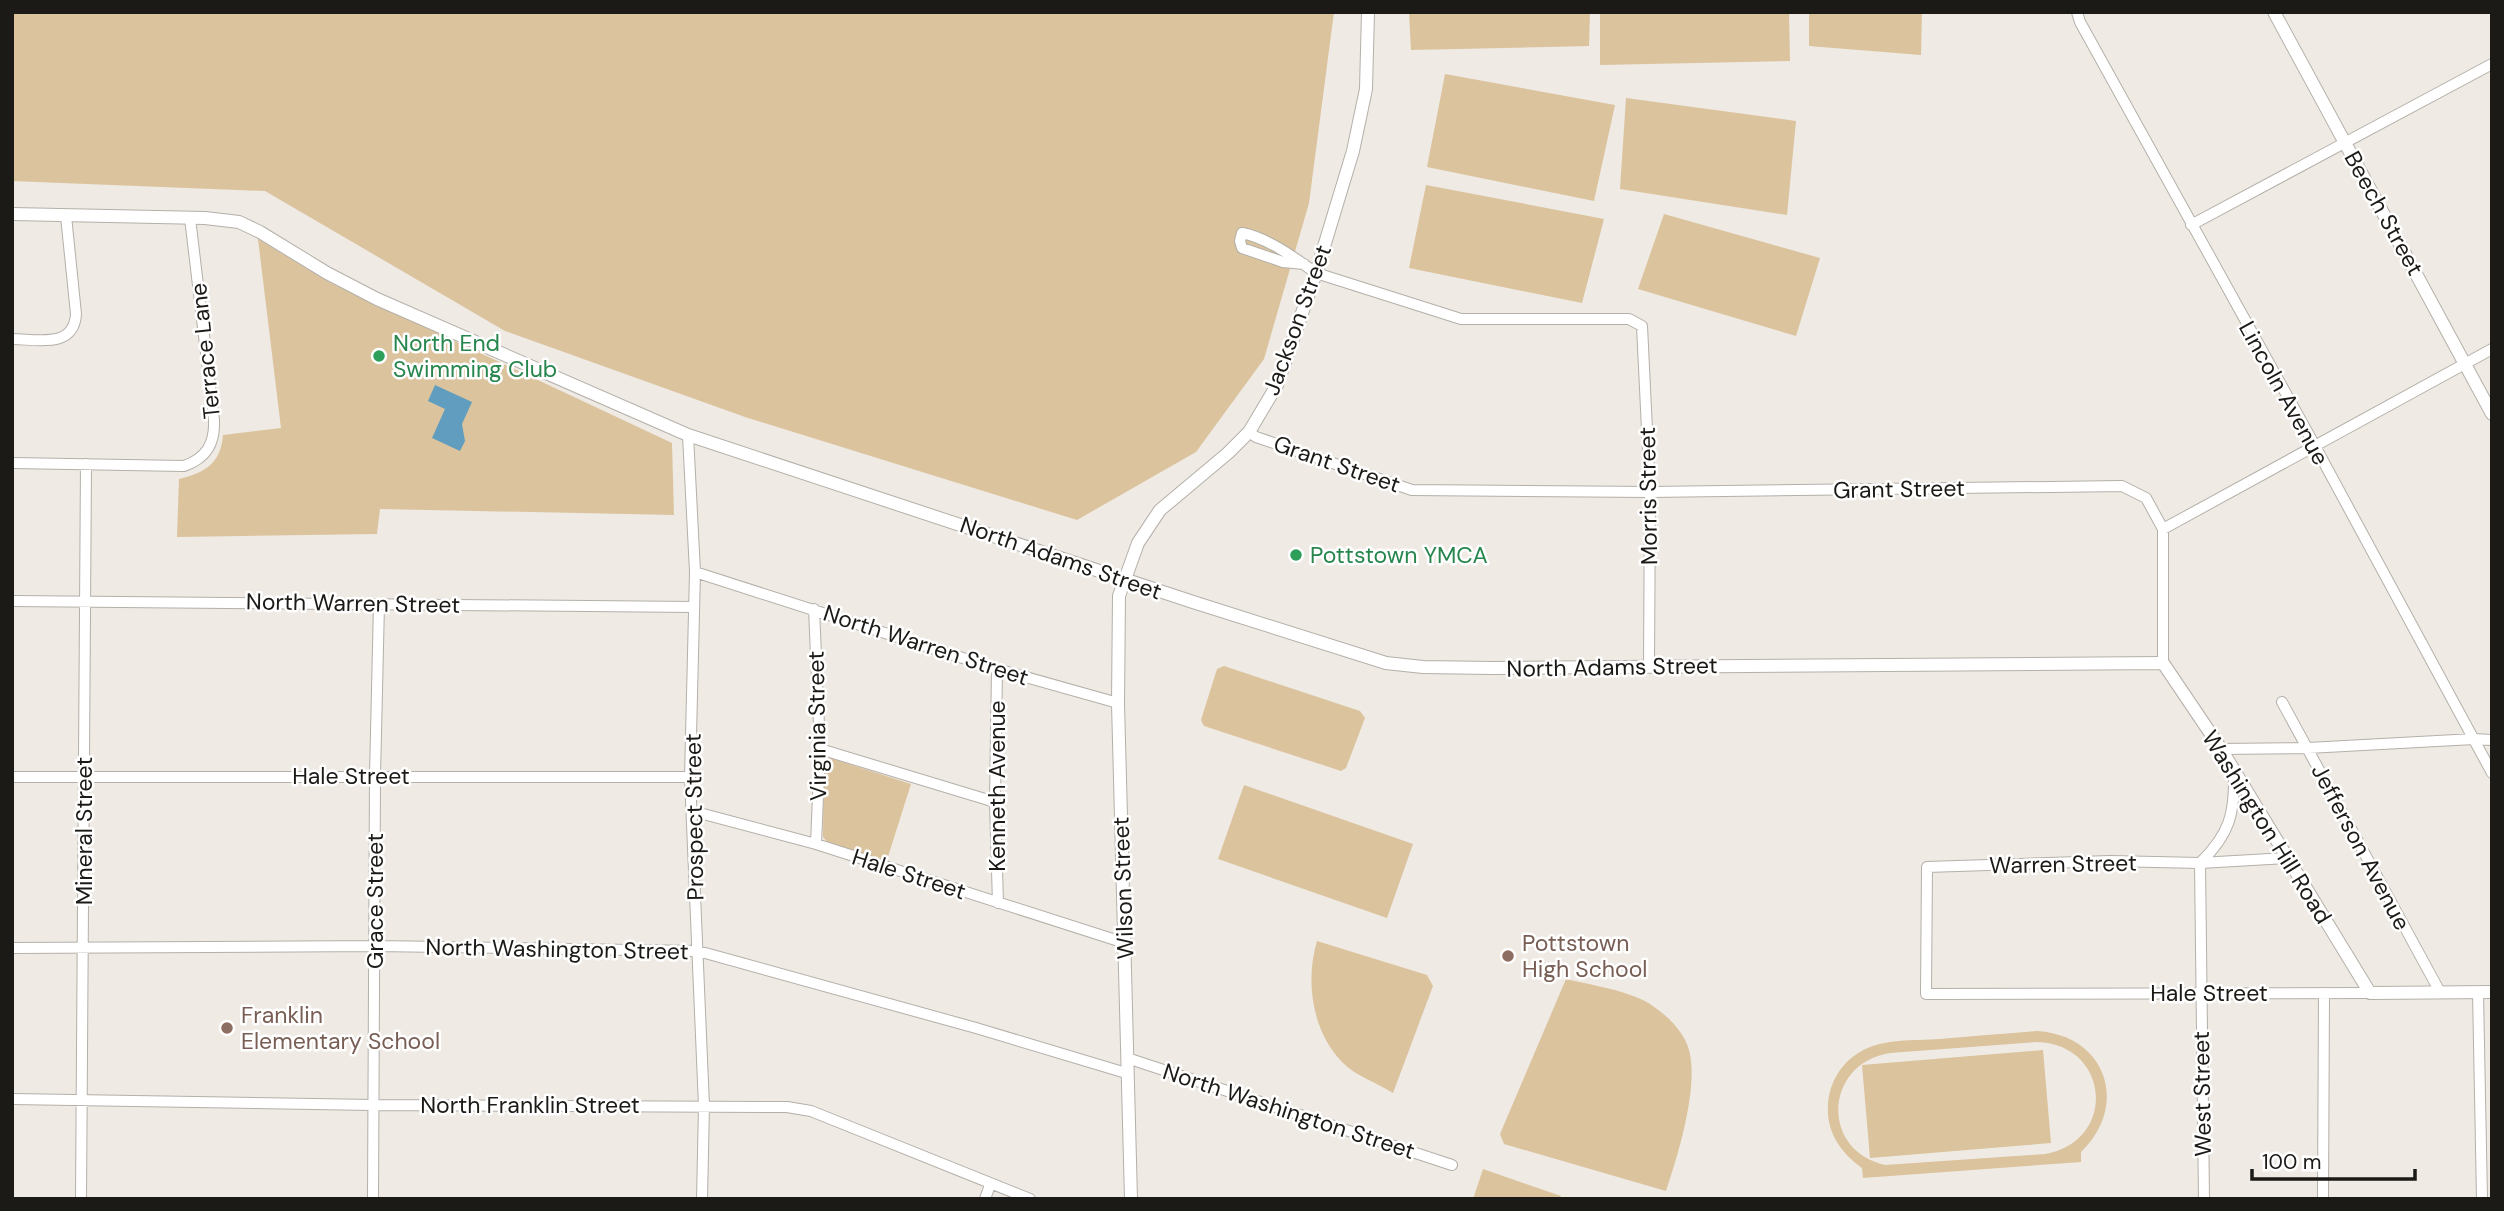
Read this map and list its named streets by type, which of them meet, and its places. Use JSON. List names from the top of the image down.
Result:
{
  "streets": {
    "street": [
      "Beech Street",
      "Jackson Street",
      "Terrace Lane",
      "Lincoln Avenue",
      "Grant Street",
      "Morris Street",
      "North Adams Street",
      "North Warren Street",
      "Virginia Street",
      "Hale Street",
      "Kenneth Avenue",
      "Prospect Street",
      "Washington Hill Road",
      "Mineral Street",
      "Jefferson Avenue",
      "Warren Street",
      "Wilson Street",
      "Grace Street",
      "North Washington Street",
      "West Street",
      "North Franklin Street"
    ]
  },
  "crossings": [
    ["Jackson Street", "Grant Street"],
    ["Jackson Street", "Morris Street"],
    ["Jackson Street", "North Adams Street"],
    ["Jackson Street", "Wilson Street"],
    ["Terrace Lane", "North Adams Street"],
    ["Terrace Lane", "Mineral Street"],
    ["Grant Street", "Morris Street"],
    ["Morris Street", "North Adams Street"],
    ["North Adams Street", "Prospect Street"],
    ["North Adams Street", "Washington Hill Road"],
    ["North Adams Street", "Wilson Street"],
    ["North Warren Street", "Virginia Street"],
    ["North Warren Street", "Kenneth Avenue"],
    ["North Warren Street", "Prospect Street"],
    ["North Warren Street", "Mineral Street"],
    ["North Warren Street", "Wilson Street"],
    ["North Warren Street", "Grace Street"],
    ["Virginia Street", "Hale Street"],
    ["Hale Street", "Kenneth Avenue"],
    ["Hale Street", "Prospect Street"],
    ["Hale Street", "Washington Hill Road"],
    ["Hale Street", "Mineral Street"],
    ["Hale Street", "Jefferson Avenue"],
    ["Hale Street", "Warren Street"],
    ["Hale Street", "Wilson Street"],
    ["Hale Street", "Grace Street"],
    ["Hale Street", "West Street"],
    ["Prospect Street", "North Washington Street"],
    ["Prospect Street", "North Franklin Street"],
    ["Washington Hill Road", "Warren Street"],
    ["Mineral Street", "North Washington Street"],
    ["Mineral Street", "North Franklin Street"],
    ["Warren Street", "West Street"],
    ["Wilson Street", "North Washington Street"],
    ["Grace Street", "North Washington Street"],
    ["Grace Street", "North Franklin Street"]
  ],
  "places": [
    "North End Swimming Club",
    "Pottstown YMCA",
    "Pottstown High School",
    "Franklin Elementary School"
  ],
  "scale_bar": "100 m"
}
